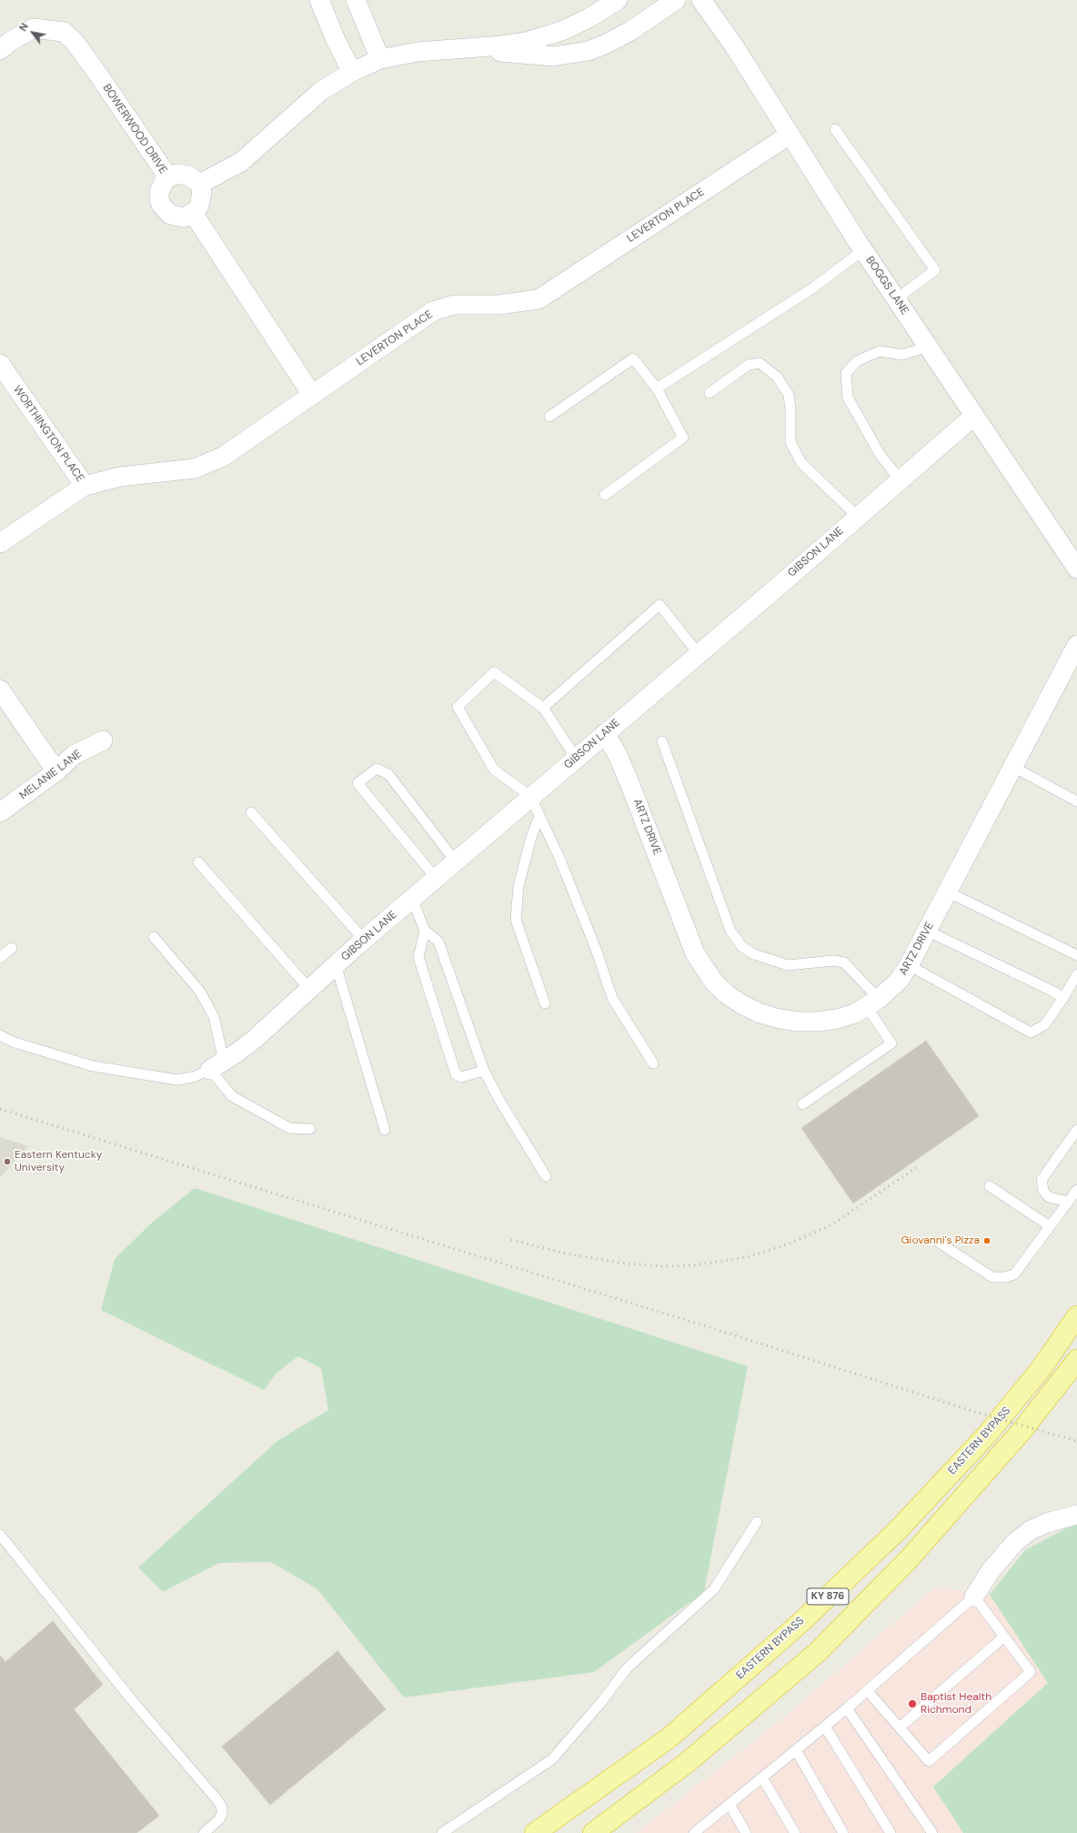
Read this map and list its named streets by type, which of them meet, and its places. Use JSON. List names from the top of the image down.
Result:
{
  "streets": {
    "main road": ["EASTERN BYPASS", "KY 876"],
    "street": [
      "BOWERWOOD DRIVE",
      "LEVERTON PLACE",
      "BOGGS LANE",
      "WORTHINGTON PLACE",
      "GIBSON LANE",
      "MELANIE LANE",
      "ARTZ DRIVE"
    ]
  },
  "crossings": [
    ["LEVERTON PLACE", "BOGGS LANE"],
    ["LEVERTON PLACE", "WORTHINGTON PLACE"],
    ["BOGGS LANE", "GIBSON LANE"],
    ["GIBSON LANE", "ARTZ DRIVE"]
  ],
  "places": ["Eastern Kentucky University", "Giovanni's Pizza", "Baptist Health Richmond"],
  "north": "top left"
}
